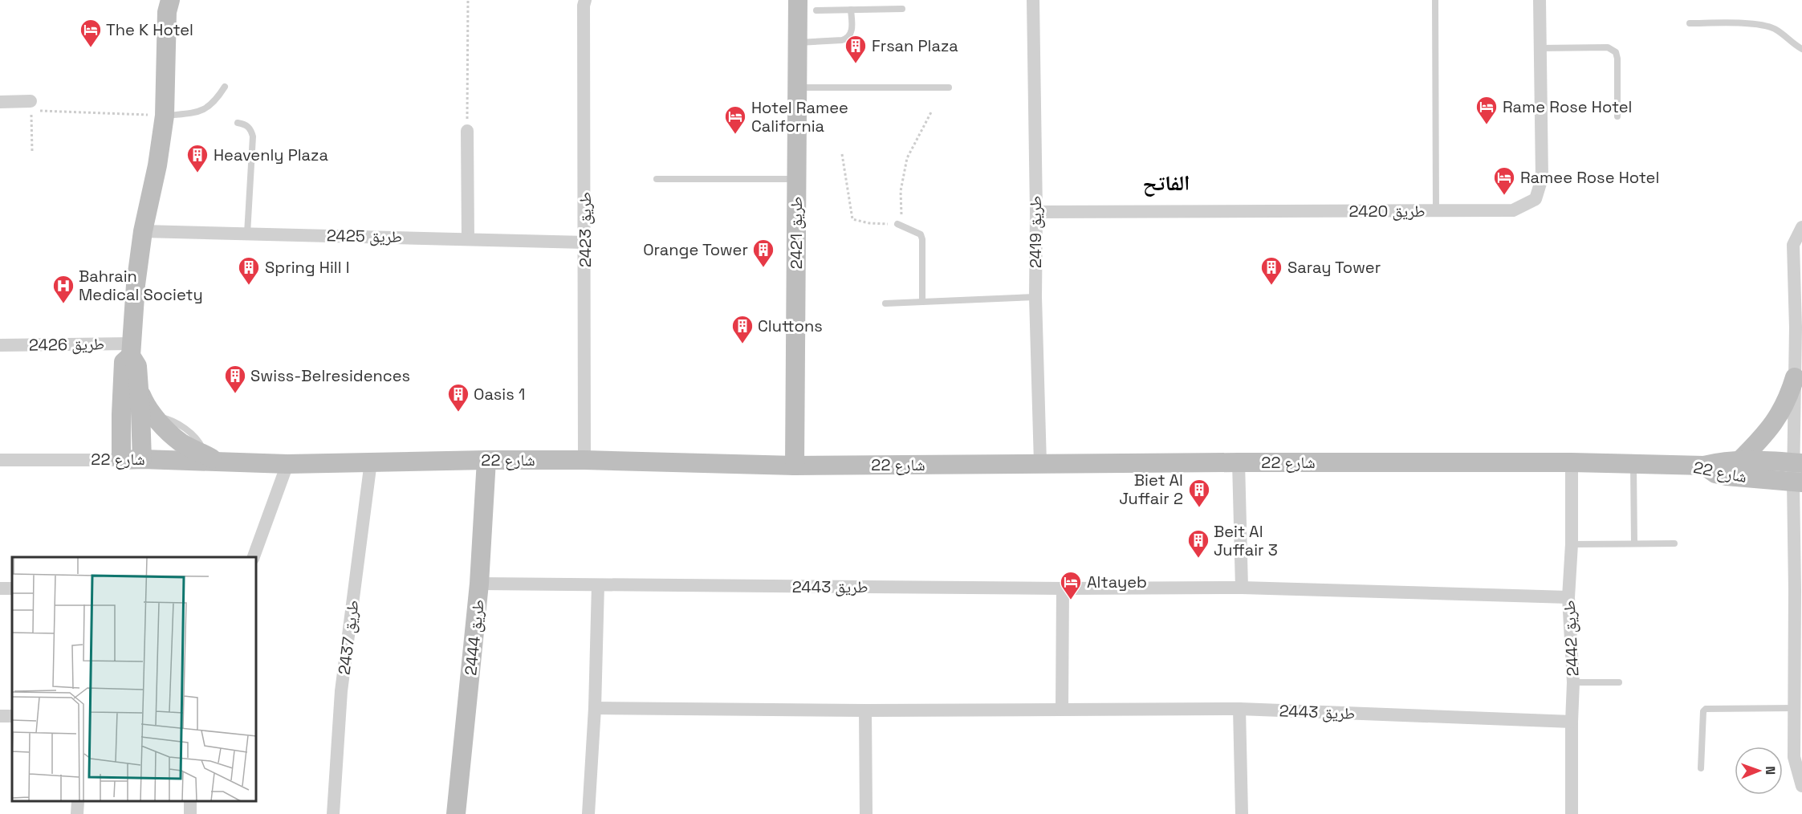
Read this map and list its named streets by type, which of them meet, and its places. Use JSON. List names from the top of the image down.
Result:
{
  "streets": {
    "street": [
      "طريق 2420",
      "طريق 2423",
      "طريق 2419",
      "طريق 2421",
      "طريق 2425",
      "طريق 2426",
      "شارع 22",
      "طريق 2443",
      "طريق 2437",
      "طريق 2444",
      "طريق 2442"
    ]
  },
  "crossings": [
    ["طريق 2420", "طريق 2419"],
    ["طريق 2423", "طريق 2425"],
    ["طريق 2423", "شارع 22"],
    ["طريق 2419", "شارع 22"],
    ["طريق 2421", "شارع 22"],
    ["شارع 22", "طريق 2437"],
    ["شارع 22", "طريق 2444"],
    ["شارع 22", "طريق 2442"],
    ["طريق 2443", "طريق 2444"],
    ["طريق 2443", "طريق 2442"]
  ],
  "districts": ["الفاتح"],
  "places": {
    "hotel": [
      "The K Hotel",
      "Rame Rose Hotel",
      "Hotel Ramee California",
      "Ramee Rose Hotel",
      "Altayeb"
    ],
    "building": [
      "Frsan Plaza",
      "Heavenly Plaza",
      "Orange Tower",
      "Spring Hill I",
      "Saray Tower",
      "Cluttons",
      "Swiss-Belresidences",
      "Oasis 1",
      "Biet Al Juffair 2",
      "Beit Al Juffair 3"
    ],
    "hospital": ["Bahrain Medical Society"]
  },
  "north": "right"
}
